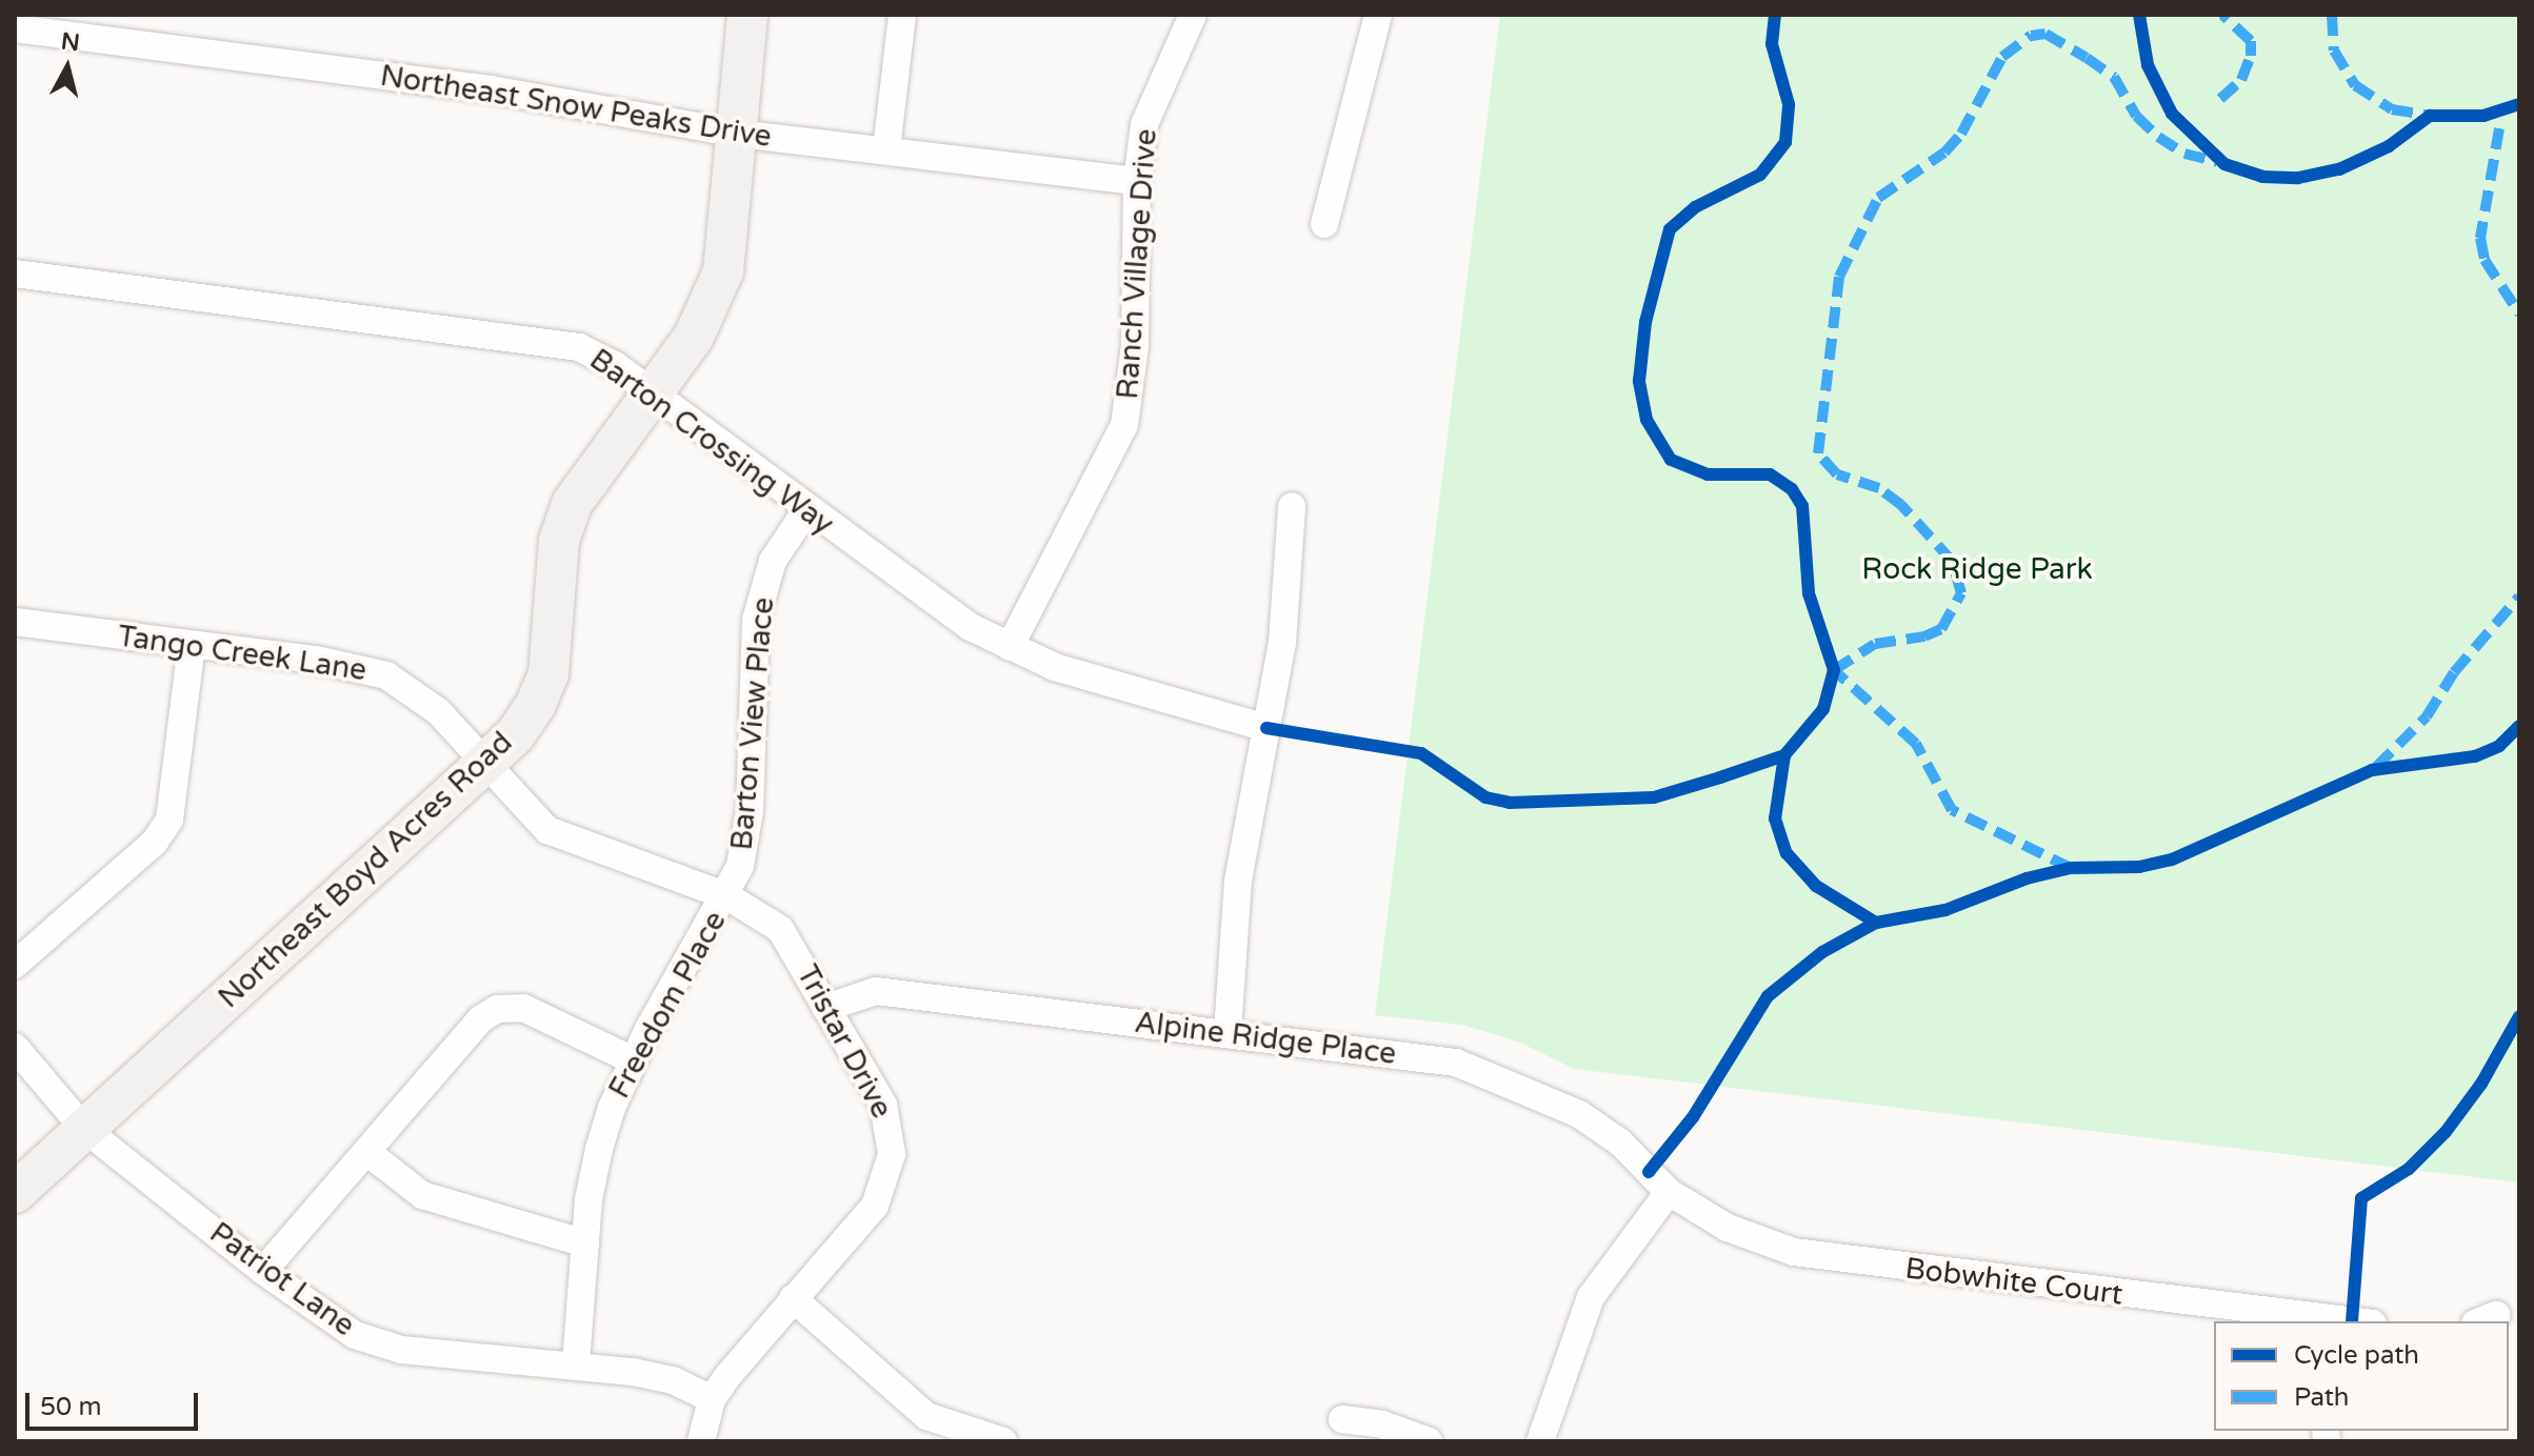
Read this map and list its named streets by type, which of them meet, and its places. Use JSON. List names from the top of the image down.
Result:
{
  "streets": {
    "street": [
      "Northeast Snow Peaks Drive",
      "Ranch Village Drive",
      "Barton Crossing Way",
      "Tango Creek Lane",
      "Barton View Place",
      "Northeast Boyd Acres Road",
      "Freedom Place",
      "Alpine Ridge Place",
      "Tristar Drive",
      "Patriot Lane",
      "Bobwhite Court"
    ]
  },
  "crossings": [
    ["Northeast Snow Peaks Drive", "Ranch Village Drive"],
    ["Northeast Snow Peaks Drive", "Northeast Boyd Acres Road"],
    ["Ranch Village Drive", "Barton Crossing Way"],
    ["Barton Crossing Way", "Barton View Place"],
    ["Barton Crossing Way", "Northeast Boyd Acres Road"],
    ["Tango Creek Lane", "Northeast Boyd Acres Road"],
    ["Tango Creek Lane", "Tristar Drive"],
    ["Barton View Place", "Freedom Place"],
    ["Barton View Place", "Tristar Drive"],
    ["Northeast Boyd Acres Road", "Tristar Drive"],
    ["Northeast Boyd Acres Road", "Patriot Lane"],
    ["Freedom Place", "Tristar Drive"],
    ["Freedom Place", "Patriot Lane"],
    ["Alpine Ridge Place", "Tristar Drive"],
    ["Alpine Ridge Place", "Bobwhite Court"],
    ["Tristar Drive", "Patriot Lane"]
  ],
  "parks": ["Rock Ridge Park"],
  "legend": ["Cycle path", "Path"],
  "scale_bar": "50 m",
  "north": "top"
}
